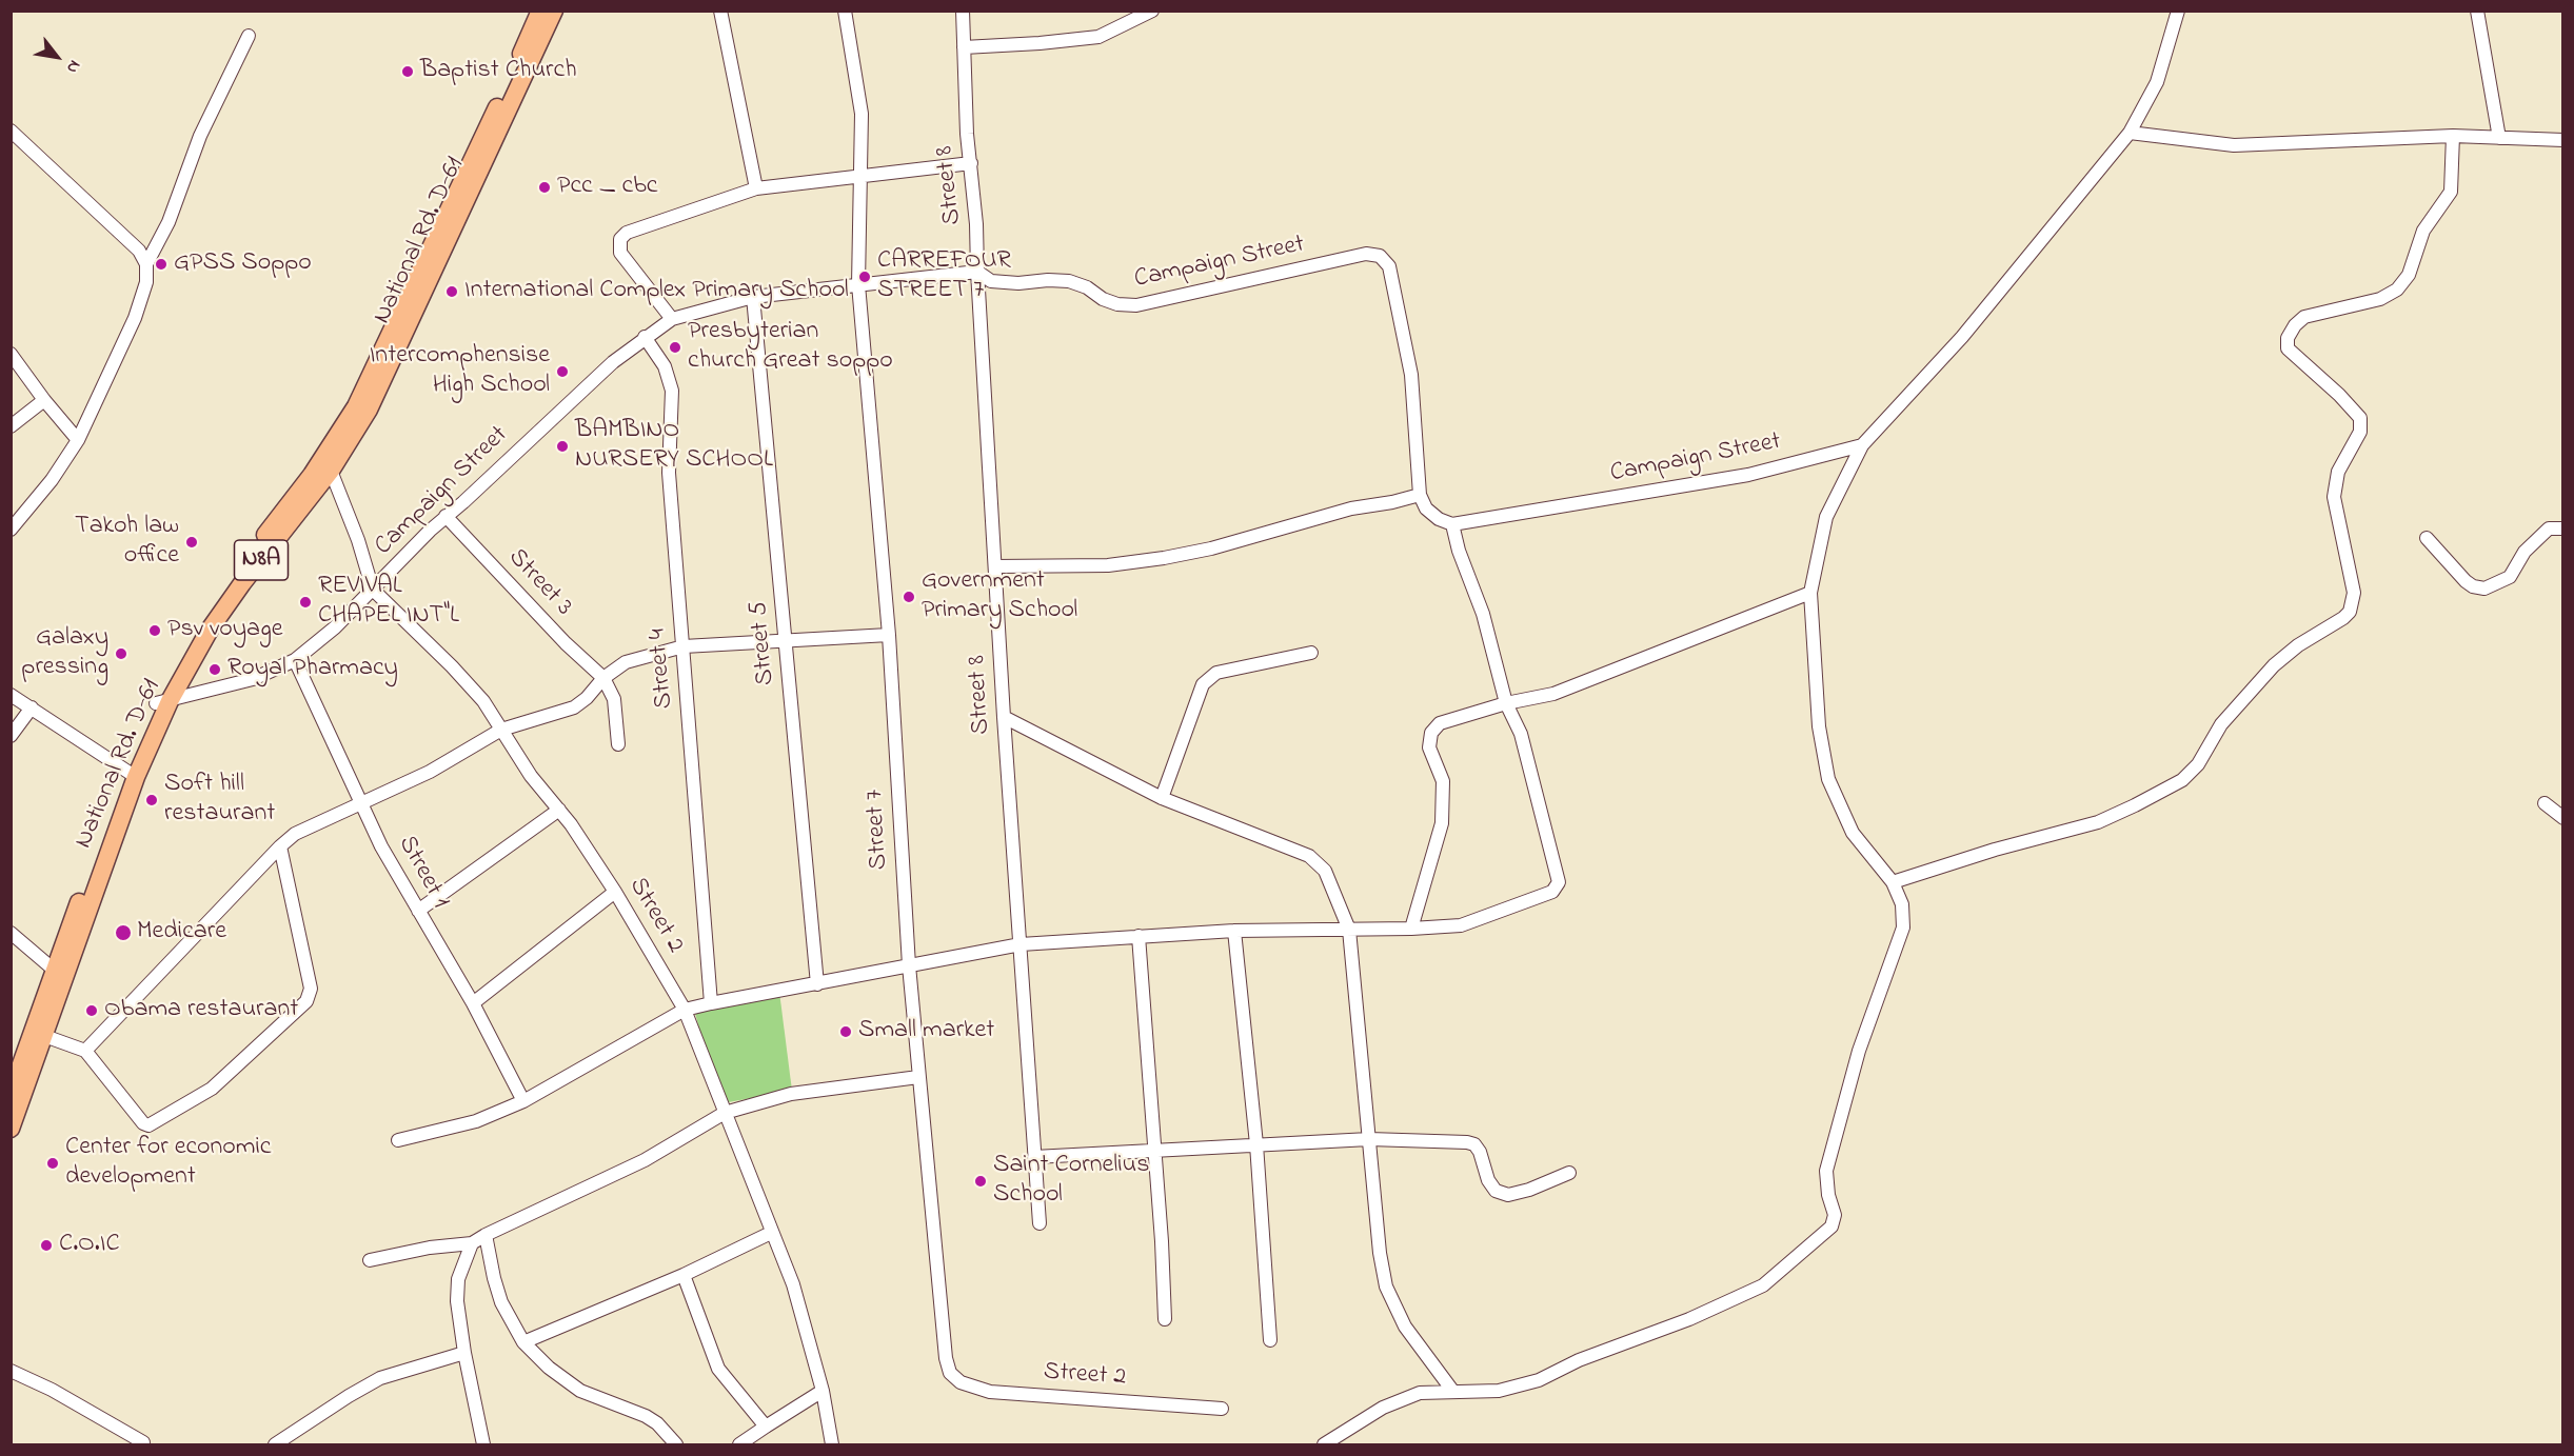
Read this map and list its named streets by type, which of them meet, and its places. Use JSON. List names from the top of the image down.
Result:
{
  "streets": {
    "highway": ["National Rd. D-61", "N8A"],
    "street": [
      "Street 8",
      "Campaign Street",
      "Street 3",
      "Street 5",
      "Street 4",
      "Street 7",
      "Street 1",
      "Street 2"
    ]
  },
  "crossings": [
    ["Street 8", "Campaign Street"],
    ["National Rd. D-61", "Campaign Street"],
    ["National Rd. D-61", "Street 2"],
    ["Campaign Street", "Street 3"],
    ["Campaign Street", "Street 5"],
    ["Campaign Street", "Street 4"],
    ["Campaign Street", "Street 7"],
    ["Campaign Street", "Street 1"],
    ["Campaign Street", "Street 2"],
    ["Street 7", "Street 2"]
  ],
  "places": [
    "Baptist Church",
    "Pcc _ cbc",
    "GPSS Soppo",
    "CARREFOUR STREET 7",
    "International Complex Primary School",
    "Presbyterian church Great soppo",
    "Intercomphensise High School",
    "BAMBINO NURSERY SCHOOL",
    "Takoh law office",
    "Government Primary School",
    "REVIVAL CHAPEL INT\"L",
    "Psv voyage",
    "Galaxy pressing",
    "Royal Pharmacy",
    "Soft hill restaurant",
    "Medicare",
    "Obama restaurant",
    "Small market",
    "Center for economic development",
    "Saint Cornelius School",
    "C.O.IC"
  ],
  "north": "bottom right"
}
